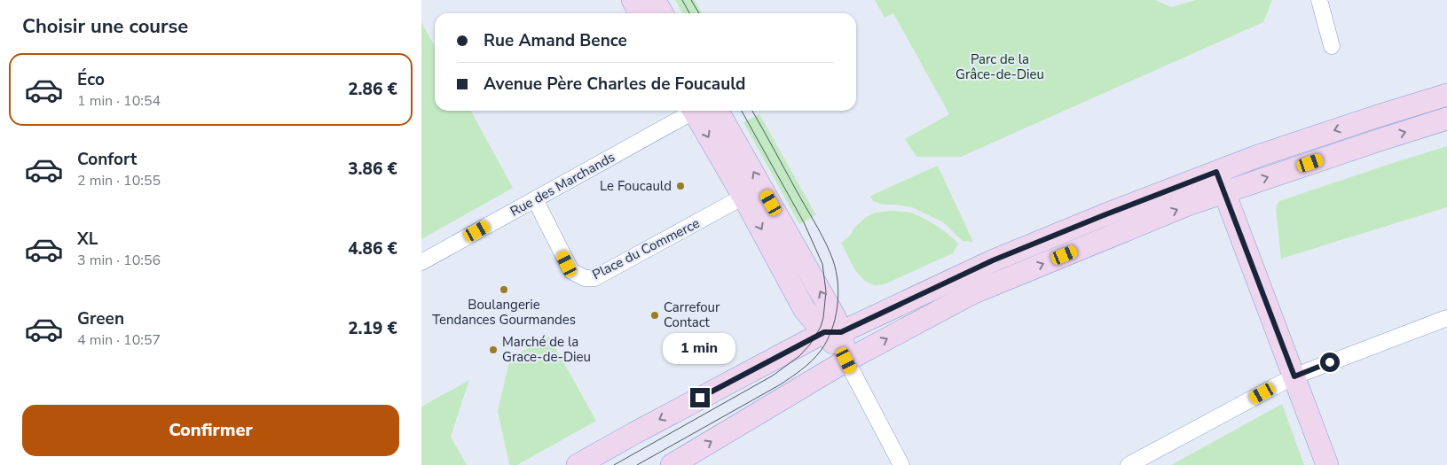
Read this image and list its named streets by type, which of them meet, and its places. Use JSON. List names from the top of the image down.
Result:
{
  "streets": {
    "street": ["Rue des Marchands", "Place du Commerce"]
  },
  "crossings": [
    ["Rue des Marchands", "Place du Commerce"]
  ],
  "parks": ["Parc de la Grâce-de-Dieu"],
  "places": [
    "Le Foucauld",
    "Boulangerie Tendances Gourmandes",
    "Carrefour Contact",
    "Marché de la Grace-de-Dieu"
  ],
  "page": {
    "heading": "Choisir une course",
    "banner": ["Rue Amand Bence", "Avenue Père Charles de Foucauld"],
    "list": [
      {
        "name": "Éco",
        "note": "1 min · 10:54",
        "value": "2.86 €"
      },
      {
        "name": "Confort",
        "note": "2 min · 10:55",
        "value": "3.86 €"
      },
      {
        "name": "XL",
        "note": "3 min · 10:56",
        "value": "4.86 €"
      },
      {
        "name": "Green",
        "note": "4 min · 10:57",
        "value": "2.19 €"
      }
    ],
    "bubble": "1 min",
    "buttons": "Confirmer"
  }
}
